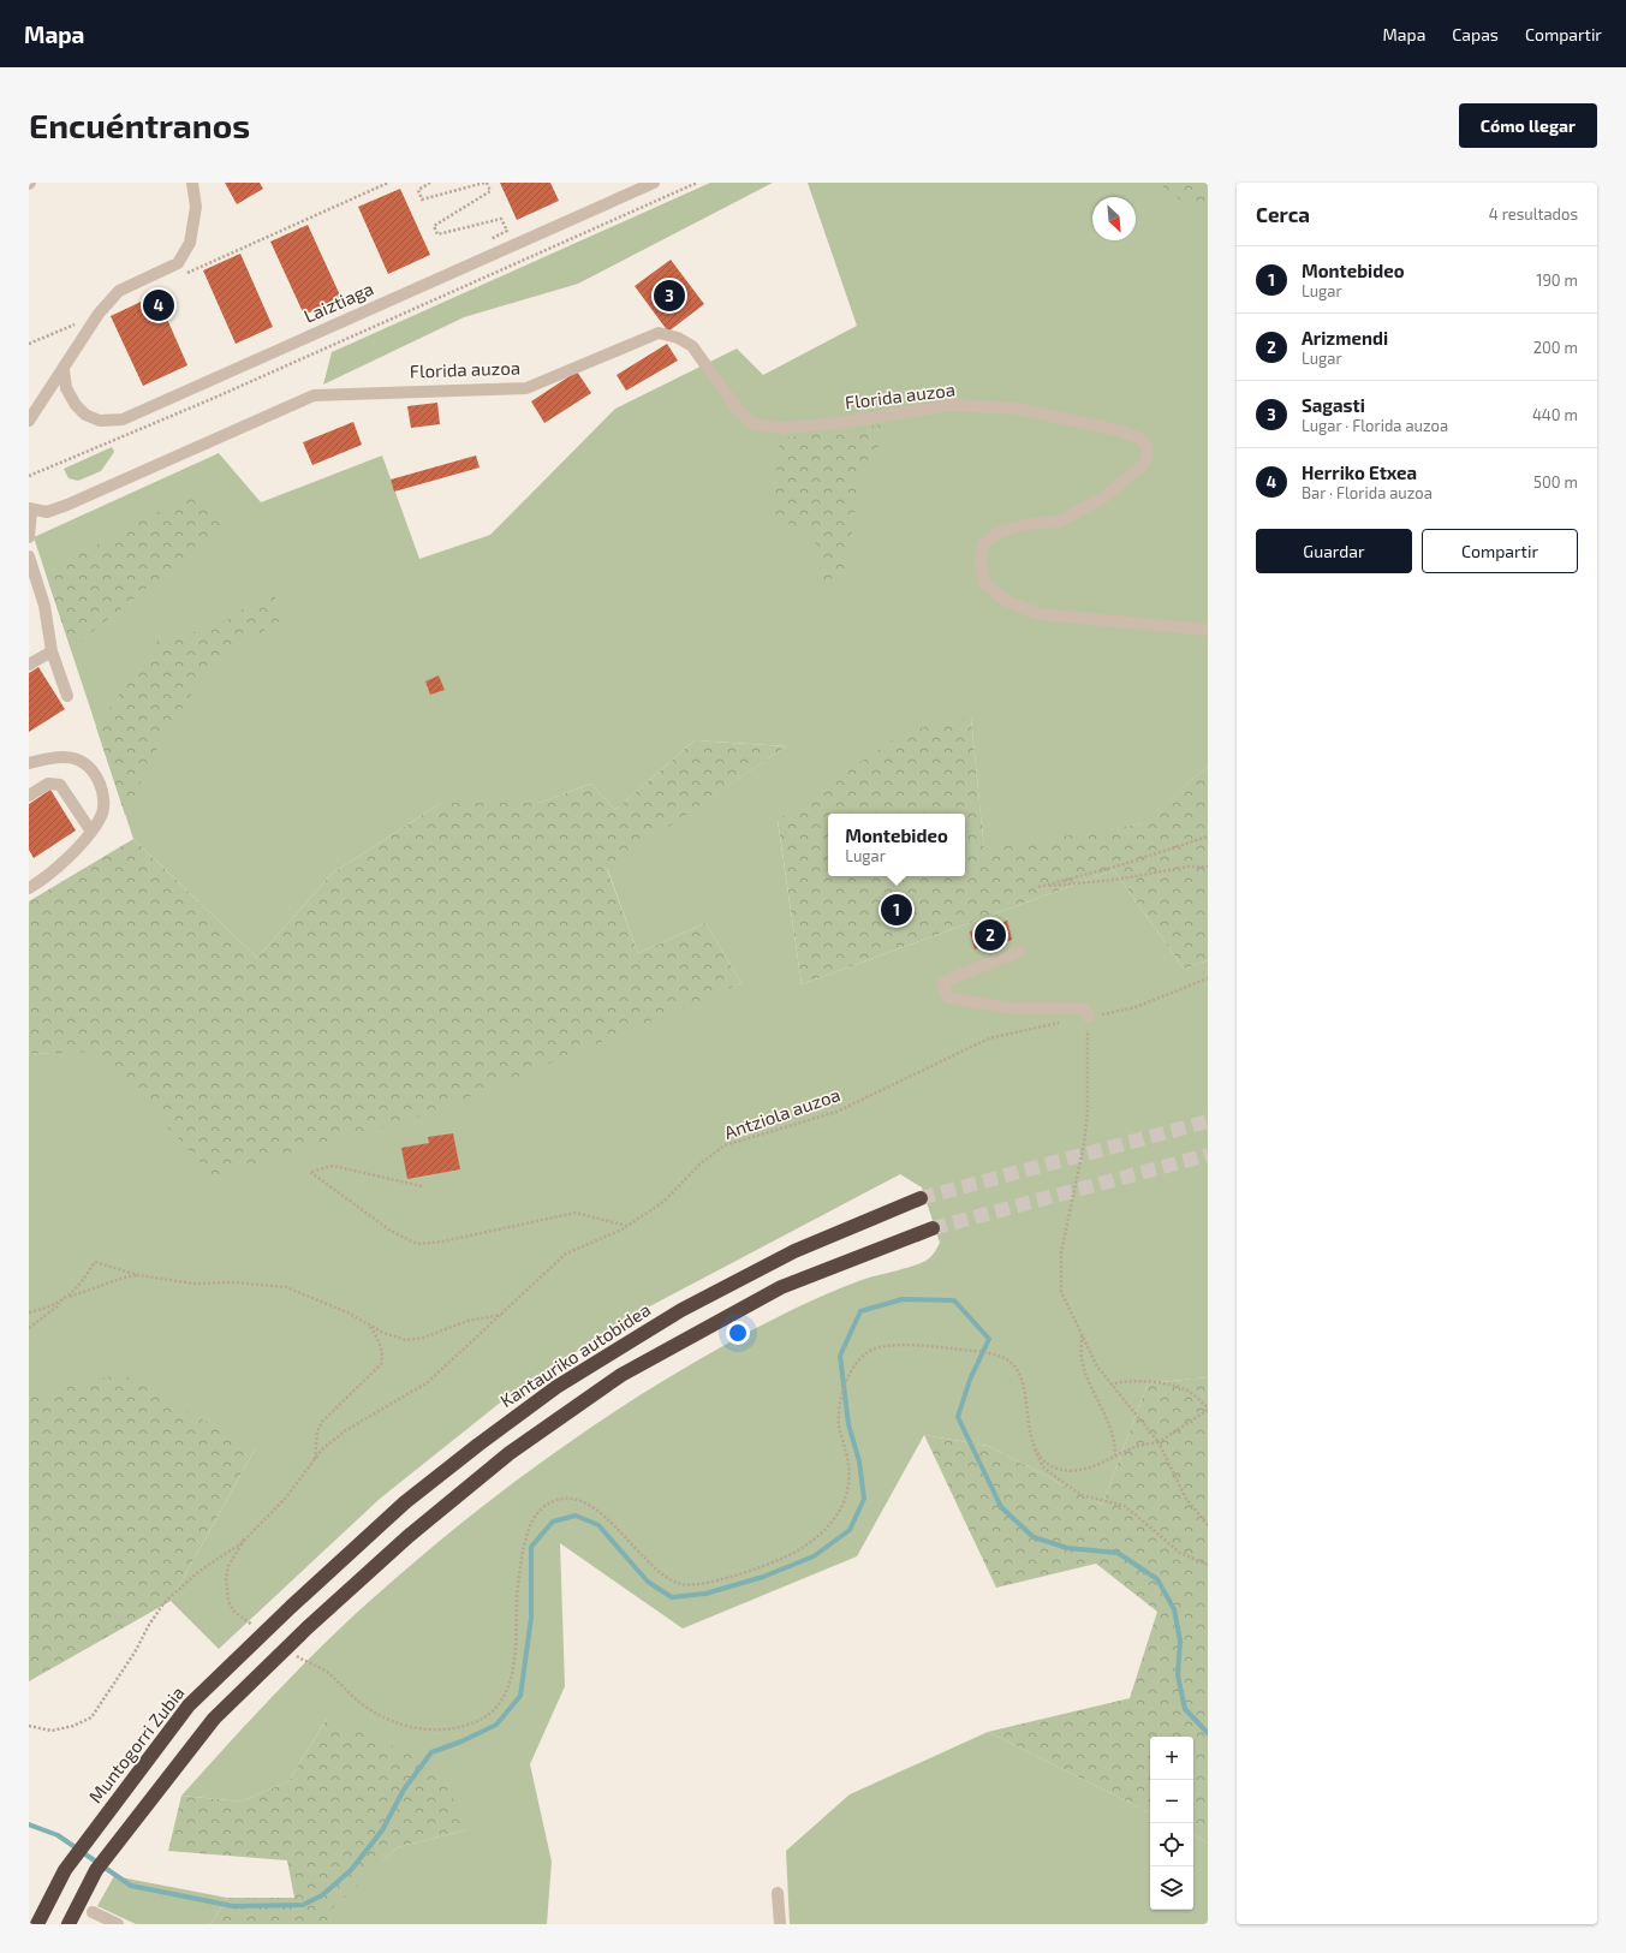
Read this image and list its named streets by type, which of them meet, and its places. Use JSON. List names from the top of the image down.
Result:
{
  "streets": {
    "highway": ["Kantauriko autobidea", "Muntogorri Zubia"],
    "street": ["Laiztiaga", "Florida auzoa"],
    "path": ["Antziola auzoa"]
  },
  "crossings": [
    ["Kantauriko autobidea", "Muntogorri Zubia"]
  ],
  "north": "bottom right",
  "page": {
    "header": "Mapa",
    "nav": ["Mapa", "Capas", "Compartir"],
    "buttons": [
      "Cómo llegar",
      ["Guardar", "Compartir"]
    ],
    "title": "Encuéntranos",
    "heading": ["Cerca", "4 resultados"],
    "list": [
      {
        "mark": "1",
        "name": "Montebideo",
        "note": "Lugar",
        "value": "190 m"
      },
      {
        "mark": "2",
        "name": "Arizmendi",
        "note": "Lugar",
        "value": "200 m"
      },
      {
        "mark": "3",
        "name": "Sagasti",
        "note": "Lugar · Florida auzoa",
        "value": "440 m"
      },
      {
        "mark": "4",
        "name": "Herriko Etxea",
        "note": "Bar · Florida auzoa",
        "value": "500 m"
      }
    ],
    "pins": [
      "3",
      "4",
      "1",
      "2"
    ],
    "popup": ["Montebideo", "Lugar"],
    "map_buttons": ["+", "−"]
  }
}
